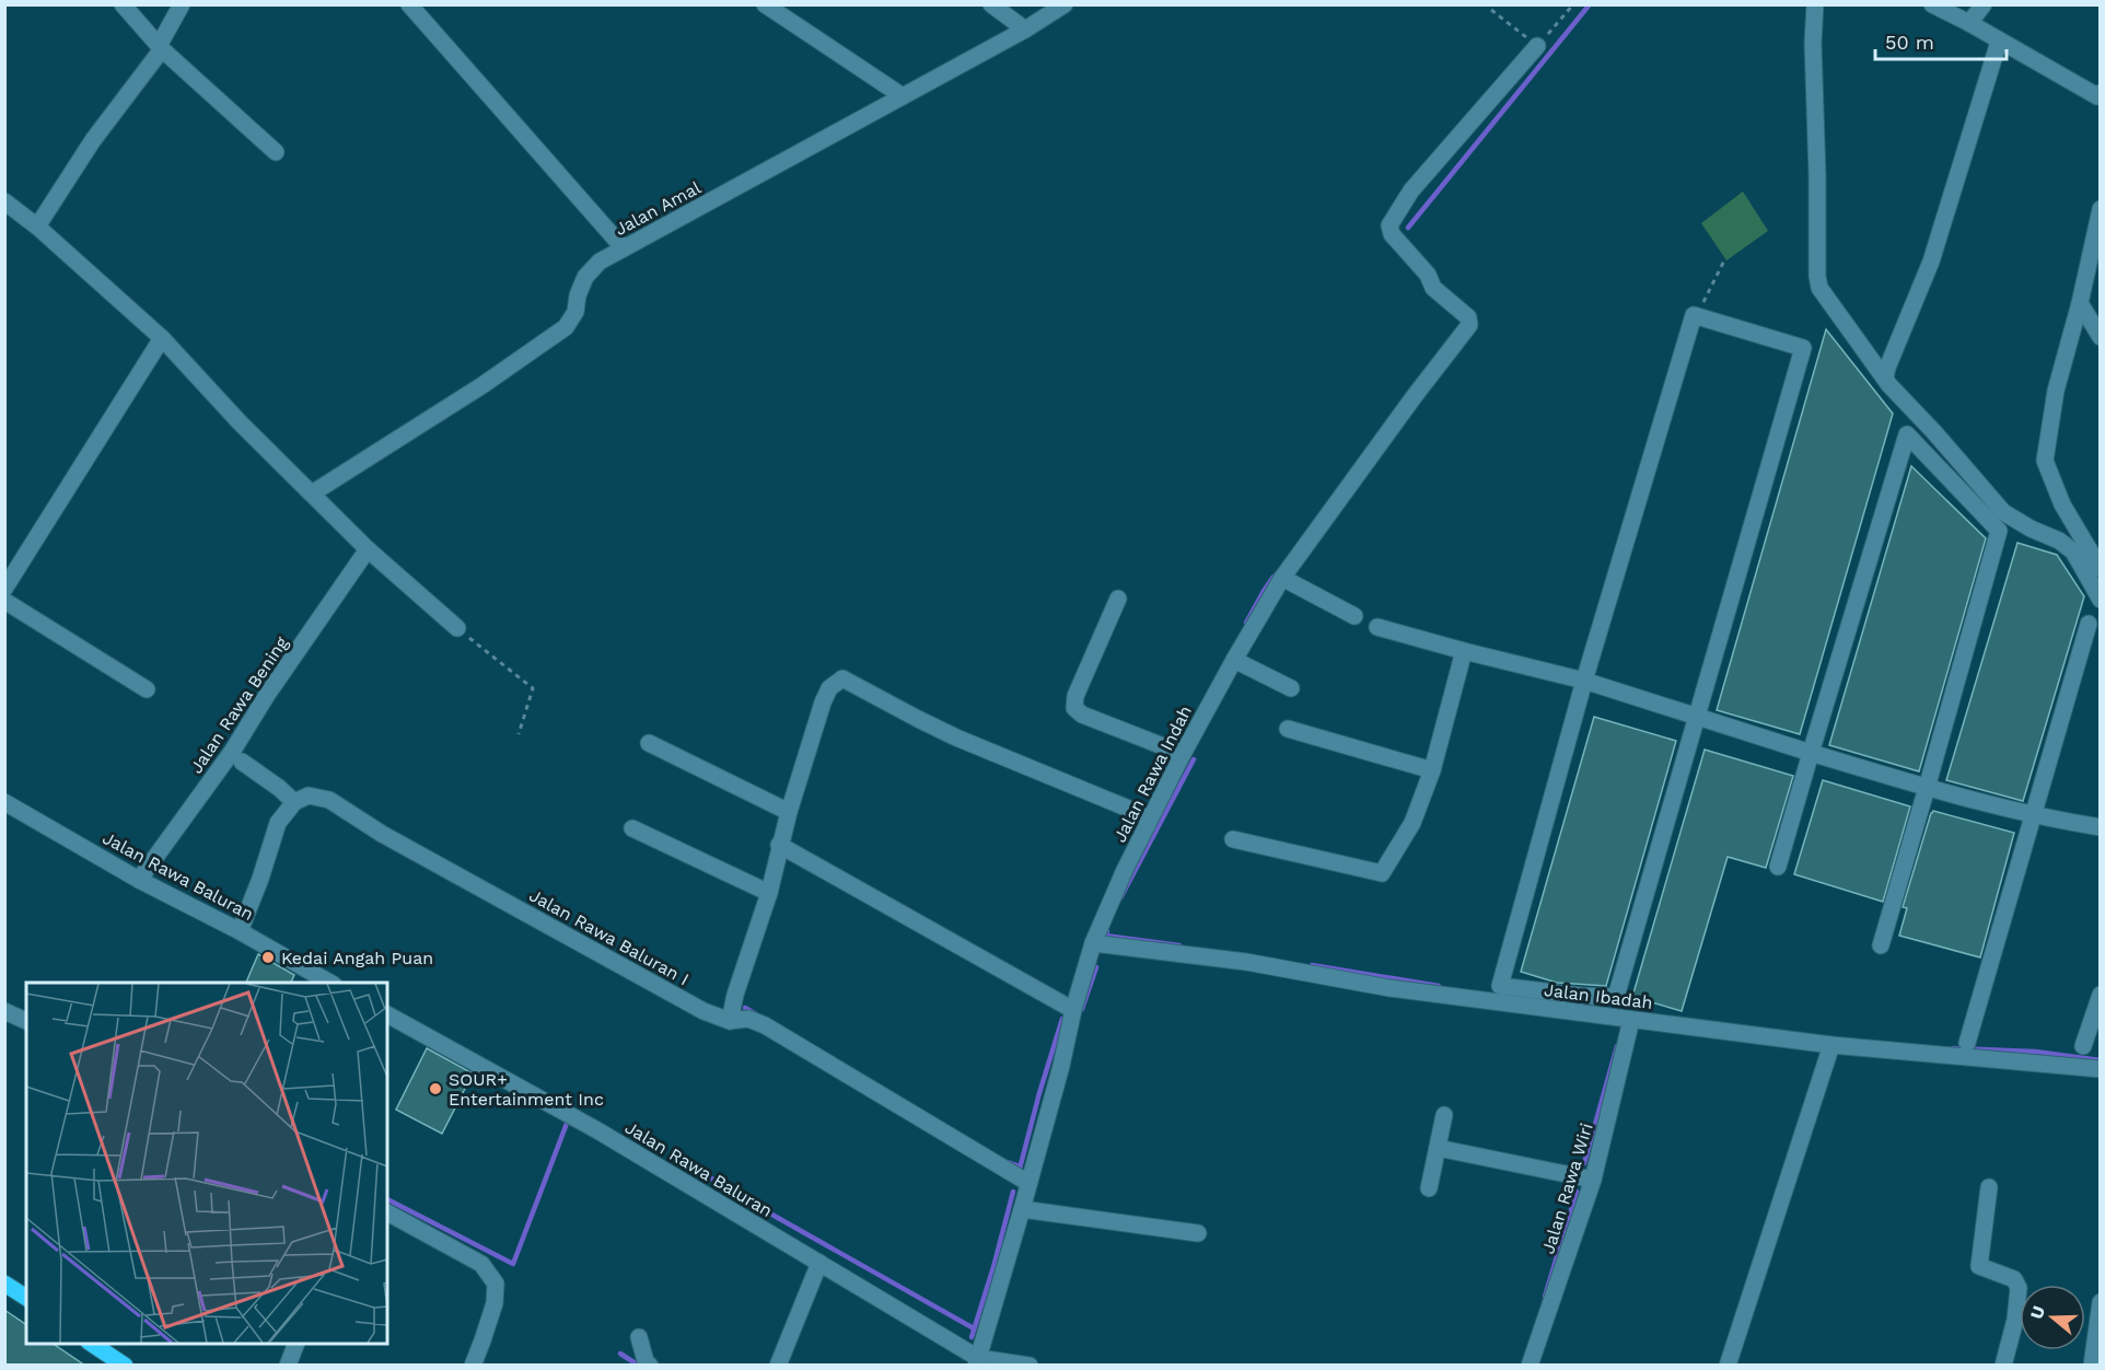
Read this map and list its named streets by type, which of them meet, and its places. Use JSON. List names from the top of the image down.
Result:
{
  "streets": {
    "street": [
      "Jalan Amal",
      "Jalan Rawa Bening",
      "Jalan Rawa Indah",
      "Jalan Rawa Baluran",
      "Jalan Rawa Baluran I",
      "Jalan Ibadah",
      "Jalan Rawa Wiri"
    ]
  },
  "crossings": [
    ["Jalan Rawa Bening", "Jalan Rawa Baluran"],
    ["Jalan Rawa Indah", "Jalan Rawa Baluran"],
    ["Jalan Rawa Indah", "Jalan Rawa Baluran I"],
    ["Jalan Rawa Indah", "Jalan Ibadah"],
    ["Jalan Ibadah", "Jalan Rawa Wiri"]
  ],
  "places": ["Kedai Angah Puan", "SOUR+ Entertainment Inc"],
  "scale_bar": "50 m",
  "north": "left"
}
